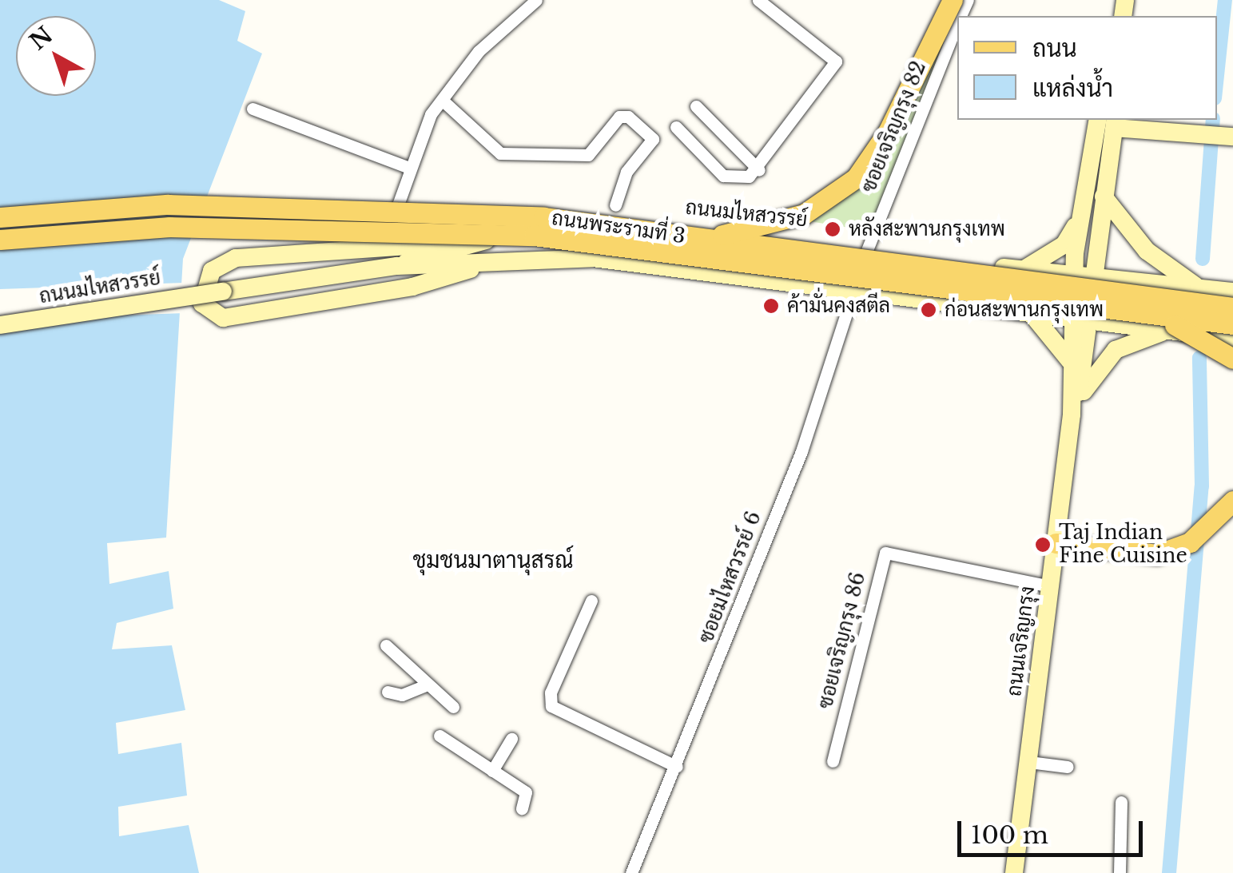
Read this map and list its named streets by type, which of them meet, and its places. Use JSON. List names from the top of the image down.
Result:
{
  "streets": {
    "main road": ["ถนนมไหสวรรย์", "ถนนพระรามที่ 3", "ถนนเจริญกรุง"],
    "street": ["ซอยเจริญกรุง 82", "ซอยมไหสวรรย์ 6", "ซอยเจริญกรุง 86"]
  },
  "crossings": [
    ["ซอยเจริญกรุง 82", "ถนนมไหสวรรย์"],
    ["ถนนมไหสวรรย์", "ซอยมไหสวรรย์ 6"],
    ["ถนนมไหสวรรย์", "ถนนเจริญกรุง"],
    ["ซอยเจริญกรุง 86", "ถนนเจริญกรุง"]
  ],
  "districts": ["ชุมชนมาตานุสรณ์"],
  "places": [
    "หลังสะพานกรุงเทพ",
    "ค้ามั่นคงสตีล",
    "ก่อนสะพานกรุงเทพ",
    "Taj Indian Fine Cuisine"
  ],
  "legend": ["ถนน", "แหล่งน้ำ"],
  "scale_bar": "100 m",
  "north": "top left"
}
